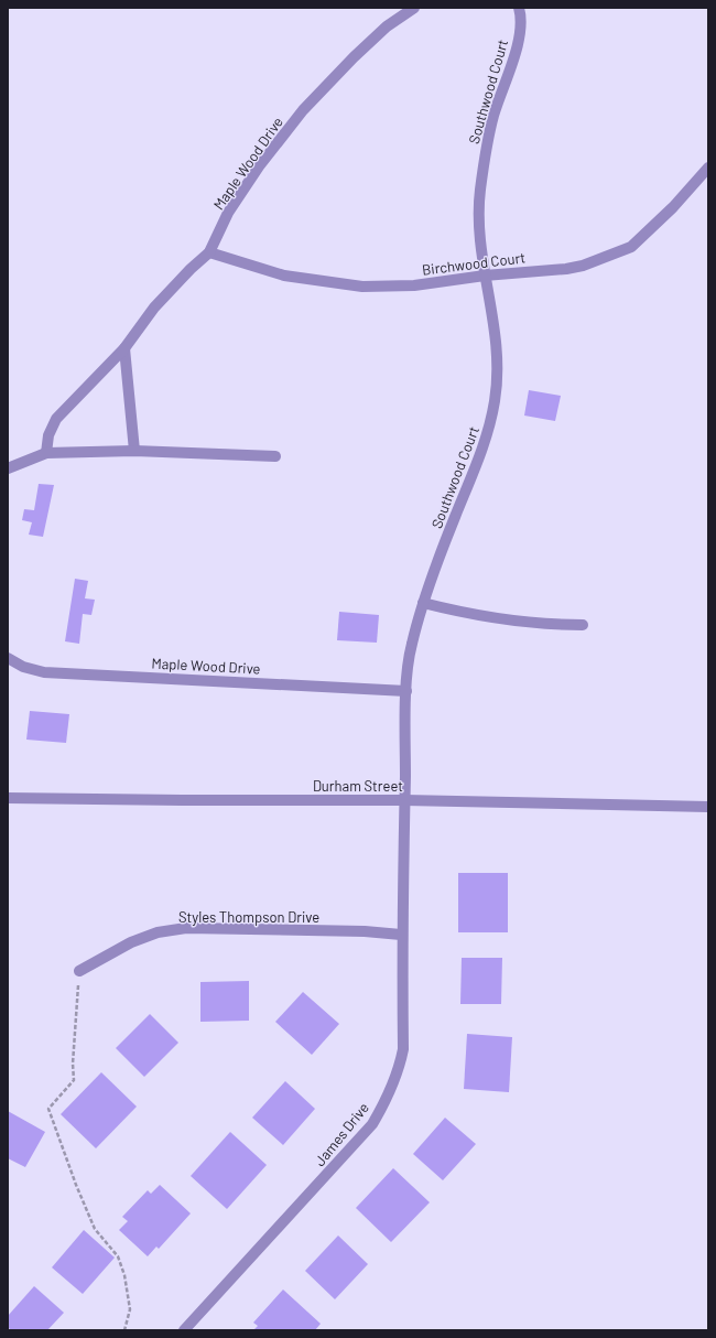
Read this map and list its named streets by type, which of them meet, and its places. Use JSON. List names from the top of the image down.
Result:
{
  "streets": {
    "street": [
      "Southwood Court",
      "Maple Wood Drive",
      "Birchwood Court",
      "Durham Street",
      "Styles Thompson Drive",
      "James Drive"
    ]
  },
  "crossings": [
    ["Southwood Court", "Maple Wood Drive"],
    ["Southwood Court", "Birchwood Court"],
    ["Southwood Court", "Durham Street"],
    ["Southwood Court", "James Drive"],
    ["Maple Wood Drive", "Birchwood Court"],
    ["Durham Street", "James Drive"],
    ["Styles Thompson Drive", "James Drive"]
  ]
}
